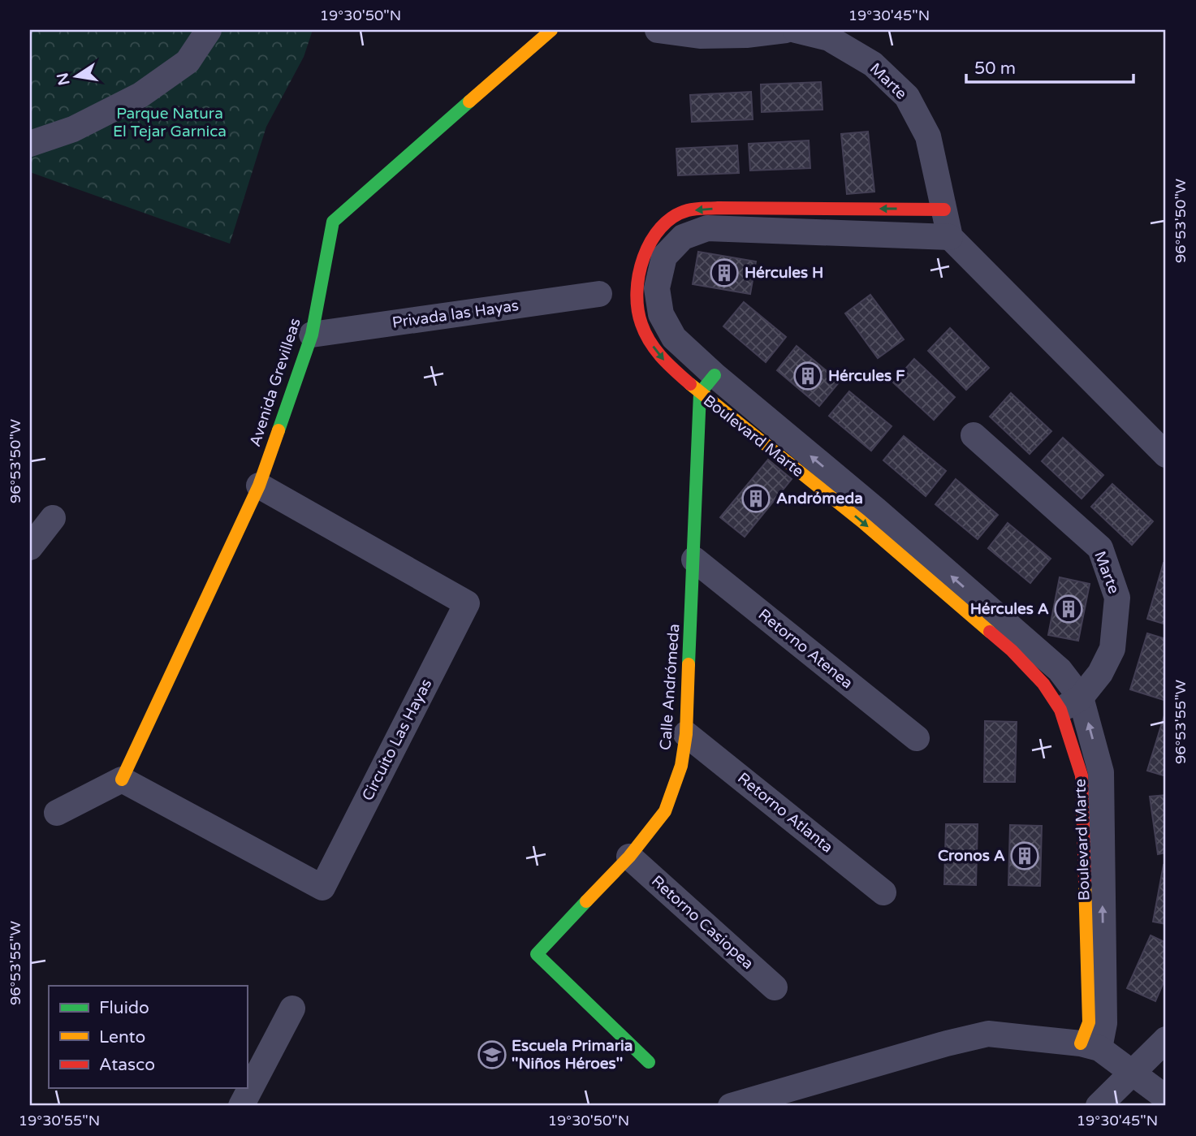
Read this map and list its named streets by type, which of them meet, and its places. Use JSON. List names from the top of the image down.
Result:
{
  "streets": {
    "street": [
      "Marte",
      "Privada las Hayas",
      "Avenida Grevilleas",
      "Boulevard Marte",
      "Retorno Atenea",
      "Calle Andrómeda",
      "Circuito Las Hayas",
      "Retorno Atlanta",
      "Retorno Casiopea"
    ]
  },
  "crossings": [
    ["Marte", "Boulevard Marte"],
    ["Privada las Hayas", "Avenida Grevilleas"],
    ["Avenida Grevilleas", "Circuito Las Hayas"],
    ["Boulevard Marte", "Calle Andrómeda"],
    ["Retorno Atenea", "Calle Andrómeda"],
    ["Calle Andrómeda", "Retorno Atlanta"],
    ["Calle Andrómeda", "Retorno Casiopea"]
  ],
  "parks": ["Parque Natura El Tejar Garnica"],
  "places": {
    "building": [
      "Hércules H",
      "Hércules F",
      "Andrómeda",
      "Hércules A",
      "Cronos A"
    ],
    "school or university": ["Escuela Primaria ''Niños Héroes''"]
  },
  "legend": ["Fluido", "Lento", "Atasco"],
  "scale_bar": "50 m",
  "north": "left",
  "coordinates": [
    "19°30'50\"N",
    "19°30'45\"N",
    "96°53'50\"W",
    "96°53'55\"W",
    "19°30'55\"N"
  ]
}
